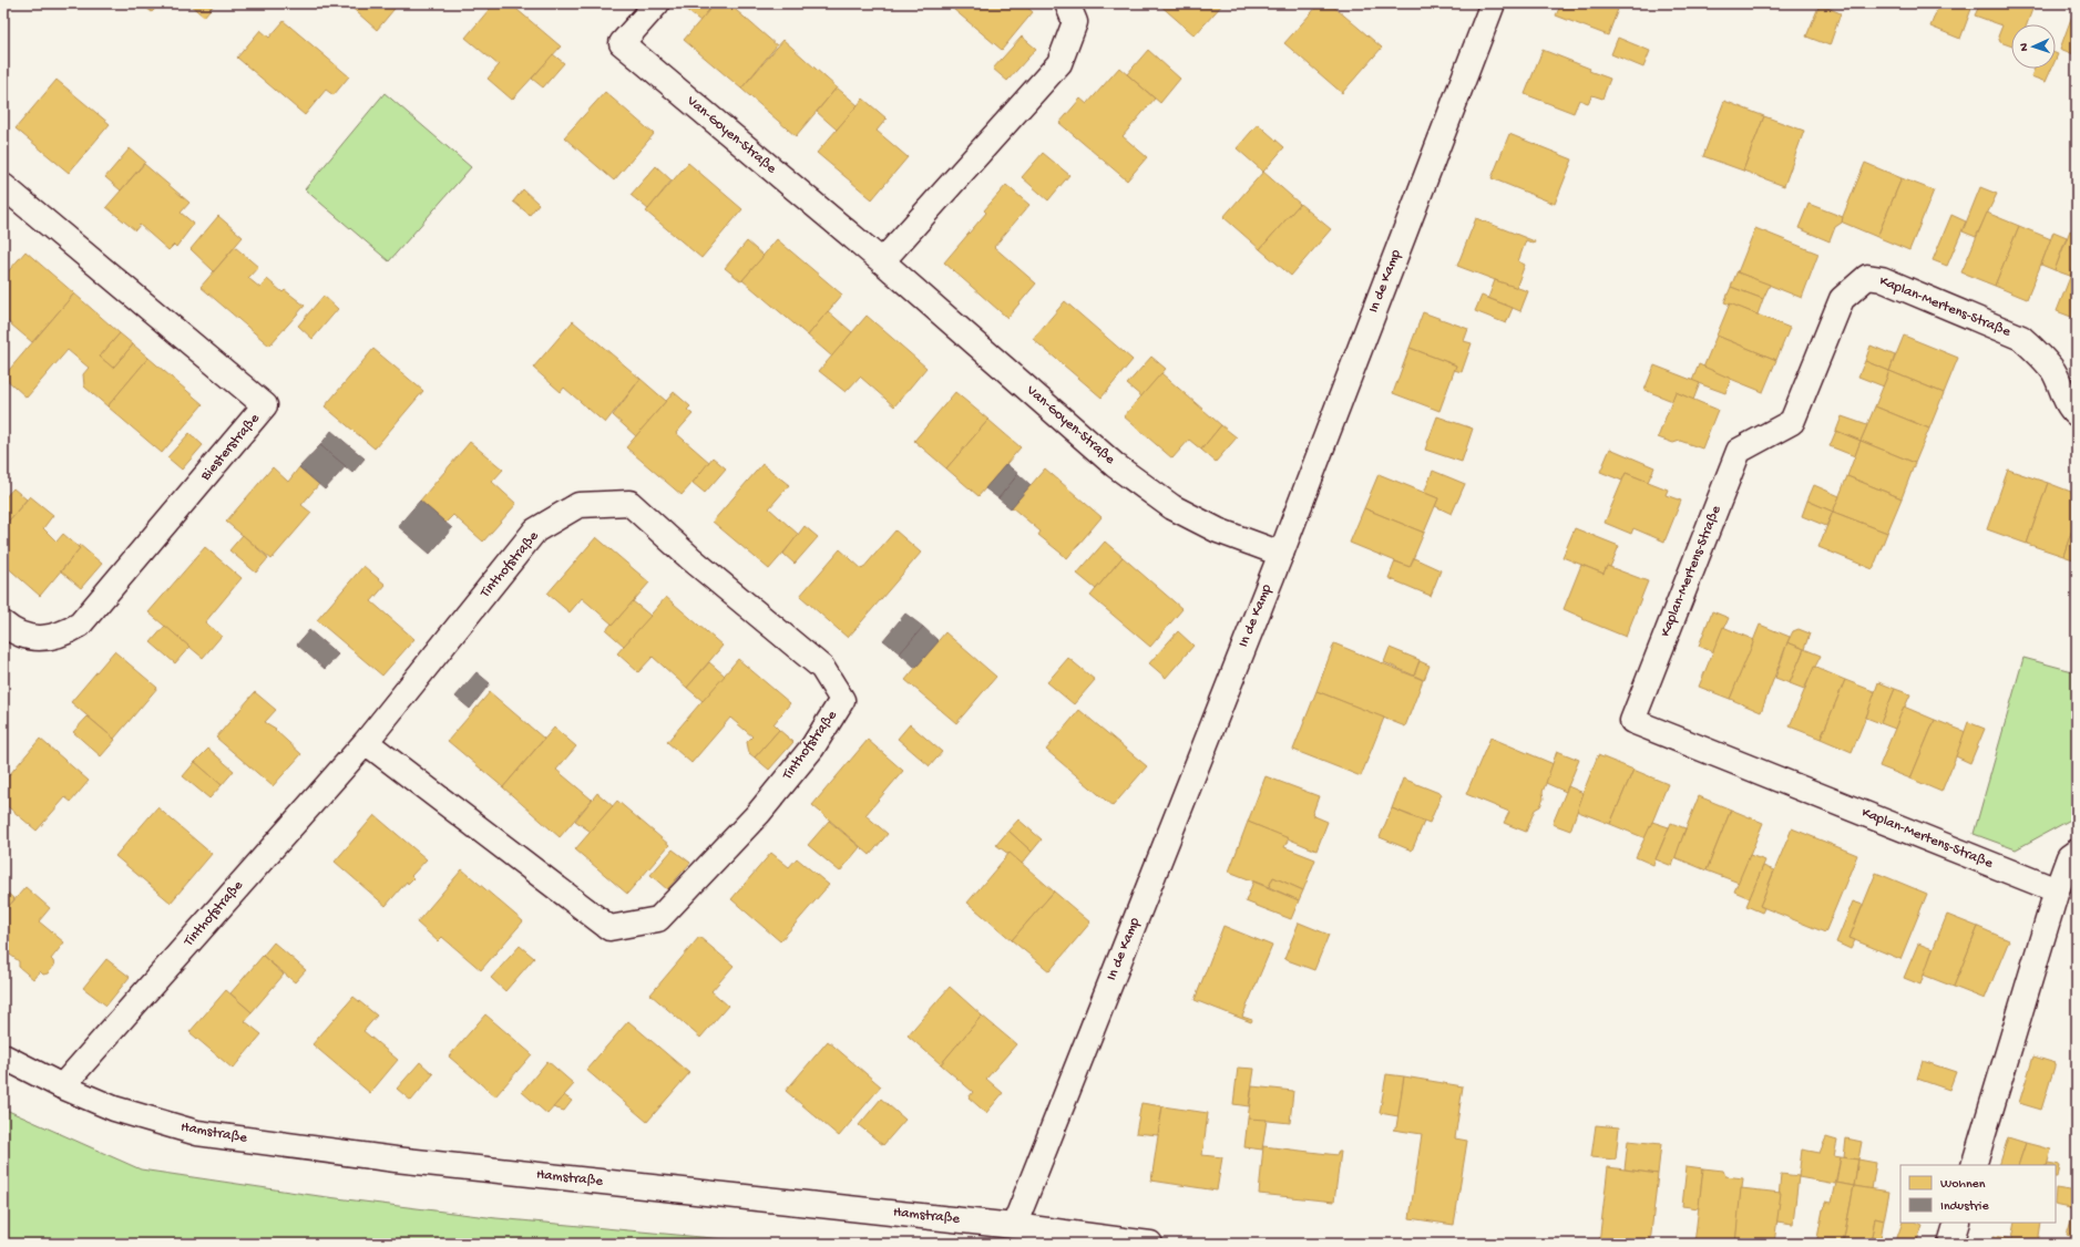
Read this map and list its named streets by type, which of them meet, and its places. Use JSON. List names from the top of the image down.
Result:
{
  "streets": {
    "street": [
      "Van-Goyen-Straße",
      "In de Kamp",
      "Kaplan-Mertens-Straße",
      "Biesterstraße",
      "Tinthofstraße",
      "Hamstraße"
    ]
  },
  "crossings": [
    ["Van-Goyen-Straße", "In de Kamp"],
    ["In de Kamp", "Hamstraße"],
    ["Tinthofstraße", "Hamstraße"]
  ],
  "legend": ["Wohnen", "Industrie"],
  "north": "left"
}
